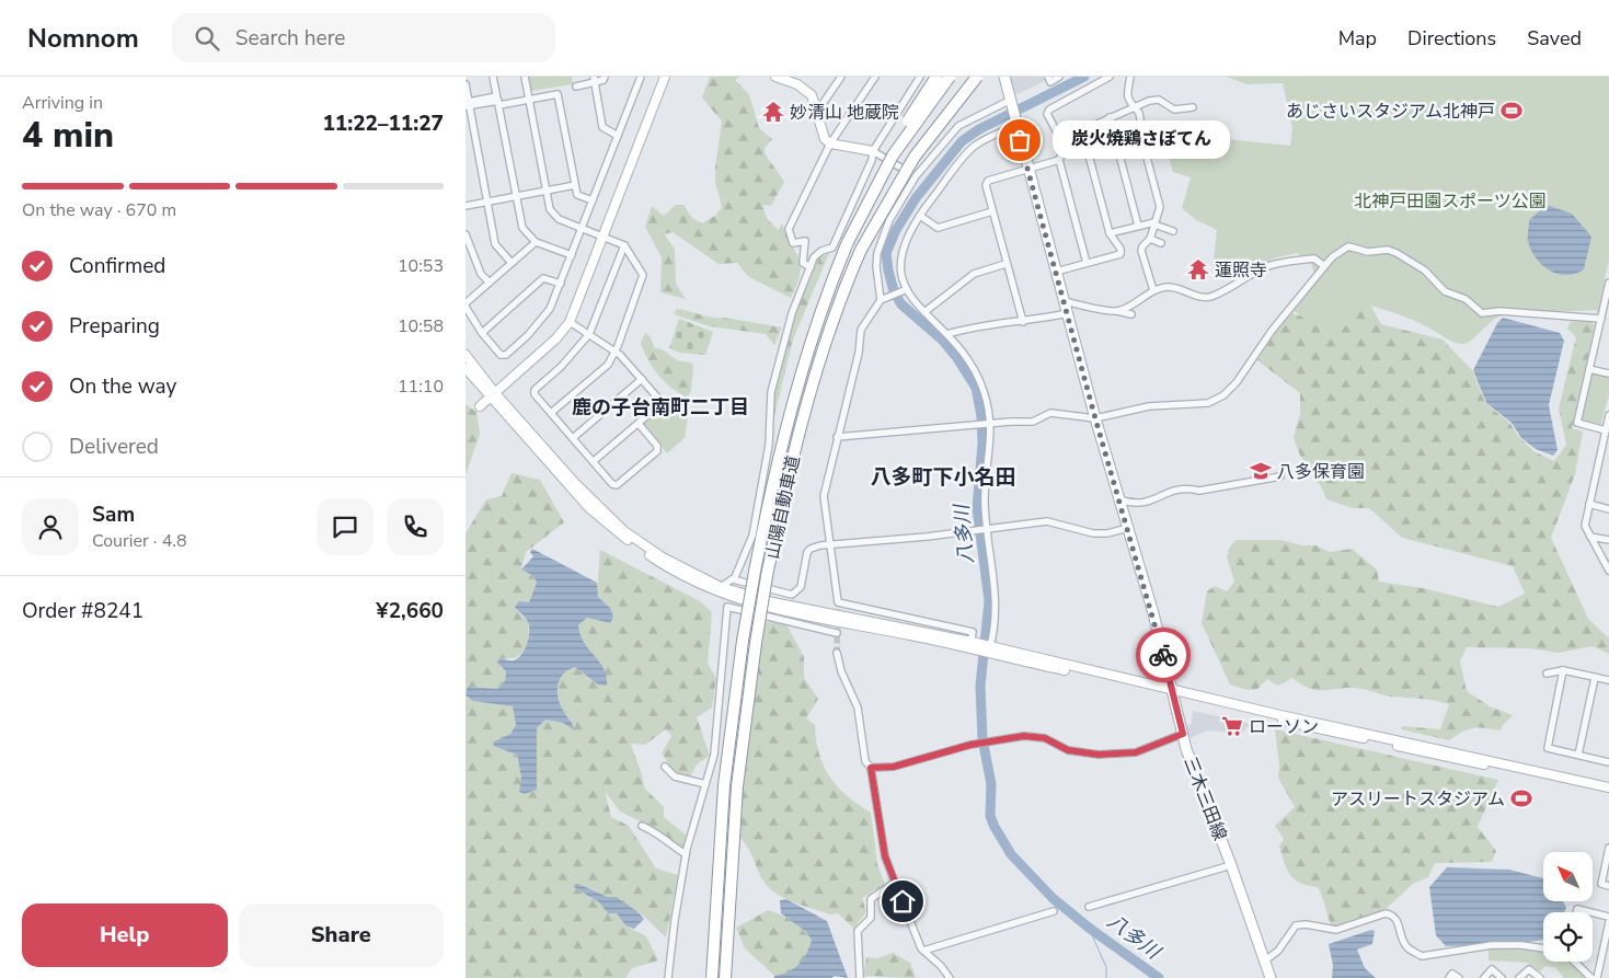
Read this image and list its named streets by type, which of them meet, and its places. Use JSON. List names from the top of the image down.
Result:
{
  "streets": {
    "highway": ["山陽自動車道"],
    "main road": ["三木三田線"]
  },
  "districts": ["鹿の子台南町二丁目", "八多町下小名田"],
  "water": ["八多川"],
  "parks": ["北神戸田園スポーツ公園"],
  "places": {
    "sports": ["あじさいスタジアム北神戸", "アスリートスタジアム"],
    "temple": ["妙清山 地蔵院", "蓮照寺"],
    "other": ["炭火焼鶏さぼてん"],
    "school or university": ["八多保育園"],
    "supermarket": ["ローソン"]
  },
  "north": "top left",
  "page": {
    "header": "Nomnom",
    "search": "Search here",
    "nav": ["Map", "Directions", "Saved"],
    "heading": ["4 min", "Arriving in", "11:22–11:27"],
    "panel": [
      "Sam",
      "Courier · 4.8",
      "Order #8241",
      "¥2,660"
    ],
    "bubble": "炭火焼鶏さぼてん",
    "bar": "On the way · 670 m",
    "list": [
      ["Confirmed", "10:53"],
      ["Preparing", "10:58"],
      ["On the way", "11:10"],
      "Delivered"
    ],
    "buttons": ["Help", "Share"]
  }
}
